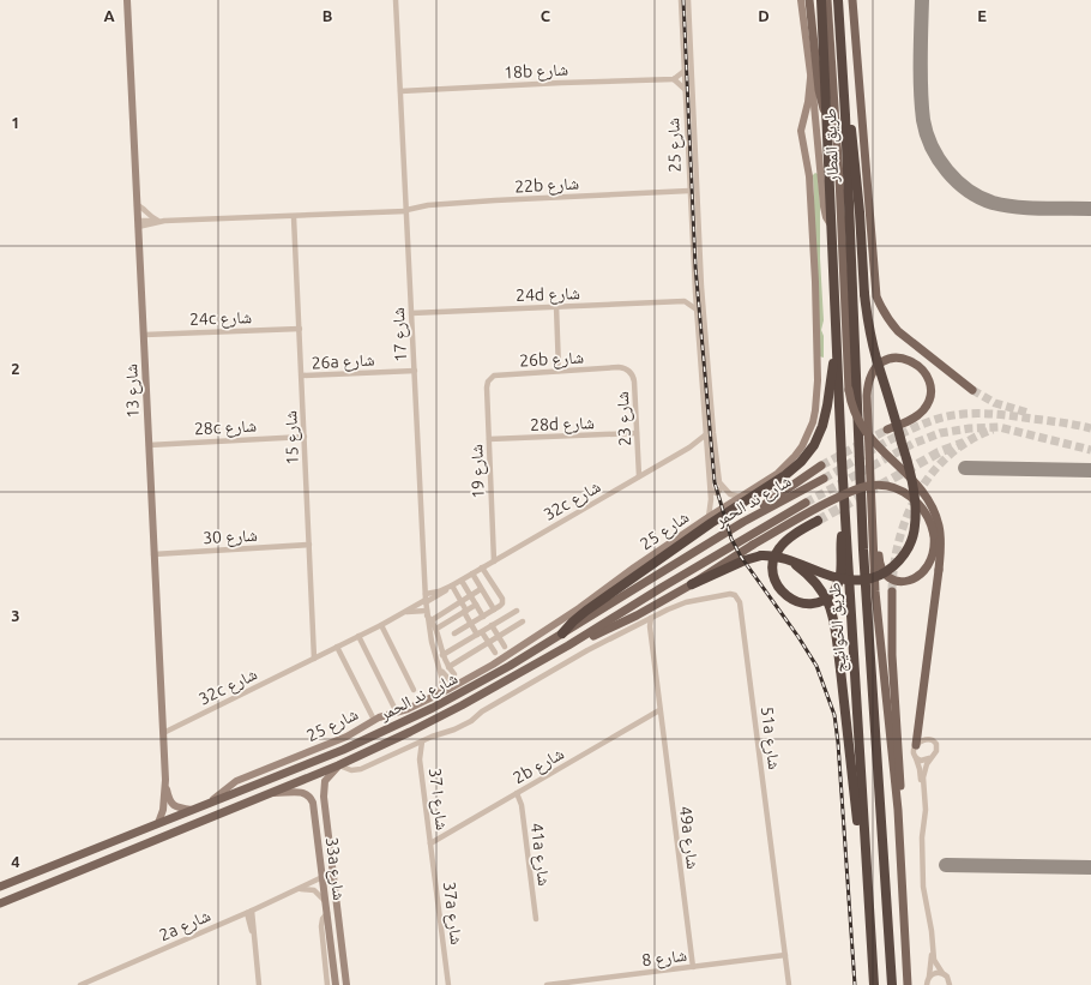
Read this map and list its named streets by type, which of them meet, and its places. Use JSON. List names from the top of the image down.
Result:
{
  "streets": {
    "highway": ["طريق المطار", "طريق الخوانيج"],
    "main road": ["شارع ند الحمر"],
    "street": [
      "18b شارع",
      "شارع 25",
      "22b شارع",
      "24d شارع",
      "24c شارع",
      "شارع 17",
      "26b شارع",
      "26a شارع",
      "شارع 13",
      "شارع 23",
      "28d شارع",
      "28c شارع",
      "شارع 15",
      "شارع 19",
      "32c شارع",
      "شارع 30",
      "51a شارع",
      "2b شارع",
      "شارع ا 37",
      "49a شارع",
      "41a شارع",
      "33a شارع",
      "37a شارع",
      "2a شارع",
      "شارع 8"
    ]
  },
  "crossings": [
    ["18b شارع", "شارع 17"],
    ["شارع 25", "22b شارع"],
    ["شارع 25", "شارع 17"],
    ["شارع 25", "32c شارع"],
    ["شارع 25", "شارع ند الحمر"],
    ["طريق المطار", "طريق الخوانيج"],
    ["22b شارع", "شارع 17"],
    ["22b شارع", "شارع 13"],
    ["22b شارع", "شارع 15"],
    ["24d شارع", "شارع 17"],
    ["24c شارع", "شارع 13"],
    ["24c شارع", "شارع 15"],
    ["شارع 17", "26a شارع"],
    ["شارع 17", "32c شارع"],
    ["26b شارع", "شارع 23"],
    ["26b شارع", "شارع 19"],
    ["26a شارع", "شارع 15"],
    ["شارع 13", "28c شارع"],
    ["شارع 13", "32c شارع"],
    ["شارع 13", "شارع ند الحمر"],
    ["شارع 13", "شارع 30"],
    ["شارع 23", "28d شارع"],
    ["شارع 23", "32c شارع"],
    ["28d شارع", "شارع 19"],
    ["28c شارع", "شارع 15"],
    ["شارع 15", "32c شارع"],
    ["شارع 15", "شارع 30"],
    ["شارع 19", "32c شارع"],
    ["شارع ند الحمر", "51a شارع"],
    ["شارع ند الحمر", "33a شارع"],
    ["51a شارع", "شارع ا 37"],
    ["51a شارع", "49a شارع"],
    ["51a شارع", "33a شارع"],
    ["51a شارع", "شارع 8"],
    ["2b شارع", "شارع ا 37"],
    ["2b شارع", "49a شارع"],
    ["2b شارع", "41a شارع"],
    ["2b شارع", "37a شارع"],
    ["شارع ا 37", "37a شارع"],
    ["49a شارع", "شارع 8"],
    ["33a شارع", "2a شارع"]
  ],
  "grid": {
    "columns": [
      "A",
      "B",
      "C",
      "D",
      "E"
    ],
    "rows": [
      "1",
      "2",
      "3",
      "4"
    ]
  }
}
